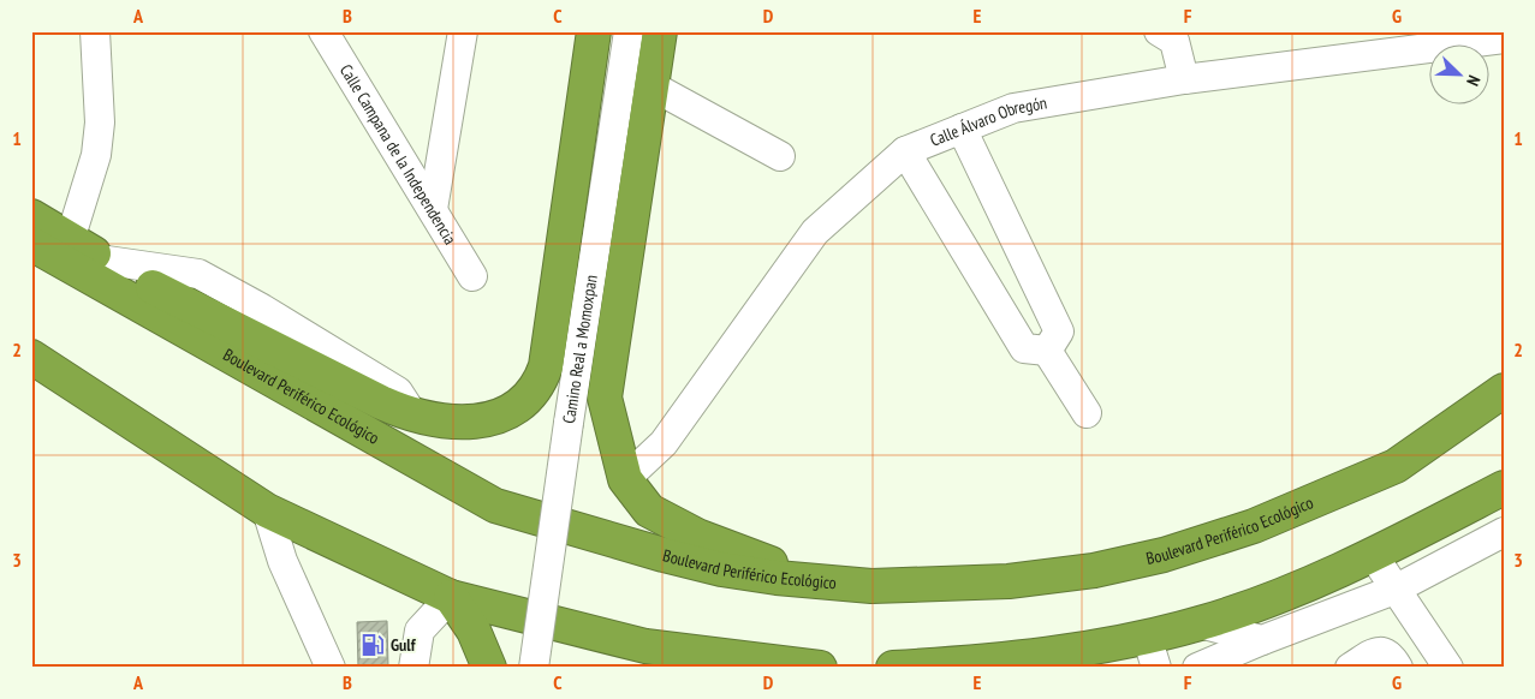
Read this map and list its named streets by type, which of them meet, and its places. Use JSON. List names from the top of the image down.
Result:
{
  "streets": {
    "highway": ["Boulevard Periférico Ecológico"],
    "street": ["Calle Álvaro Obregón", "Calle Campana de la Independencia", "Camino Real a Momoxpan"]
  },
  "places": {
    "fuel station": ["Gulf"]
  },
  "north": "bottom right",
  "grid": {
    "columns": [
      "A",
      "B",
      "C",
      "D",
      "E",
      "F",
      "G"
    ],
    "rows": ["1", "2", "3"]
  }
}
